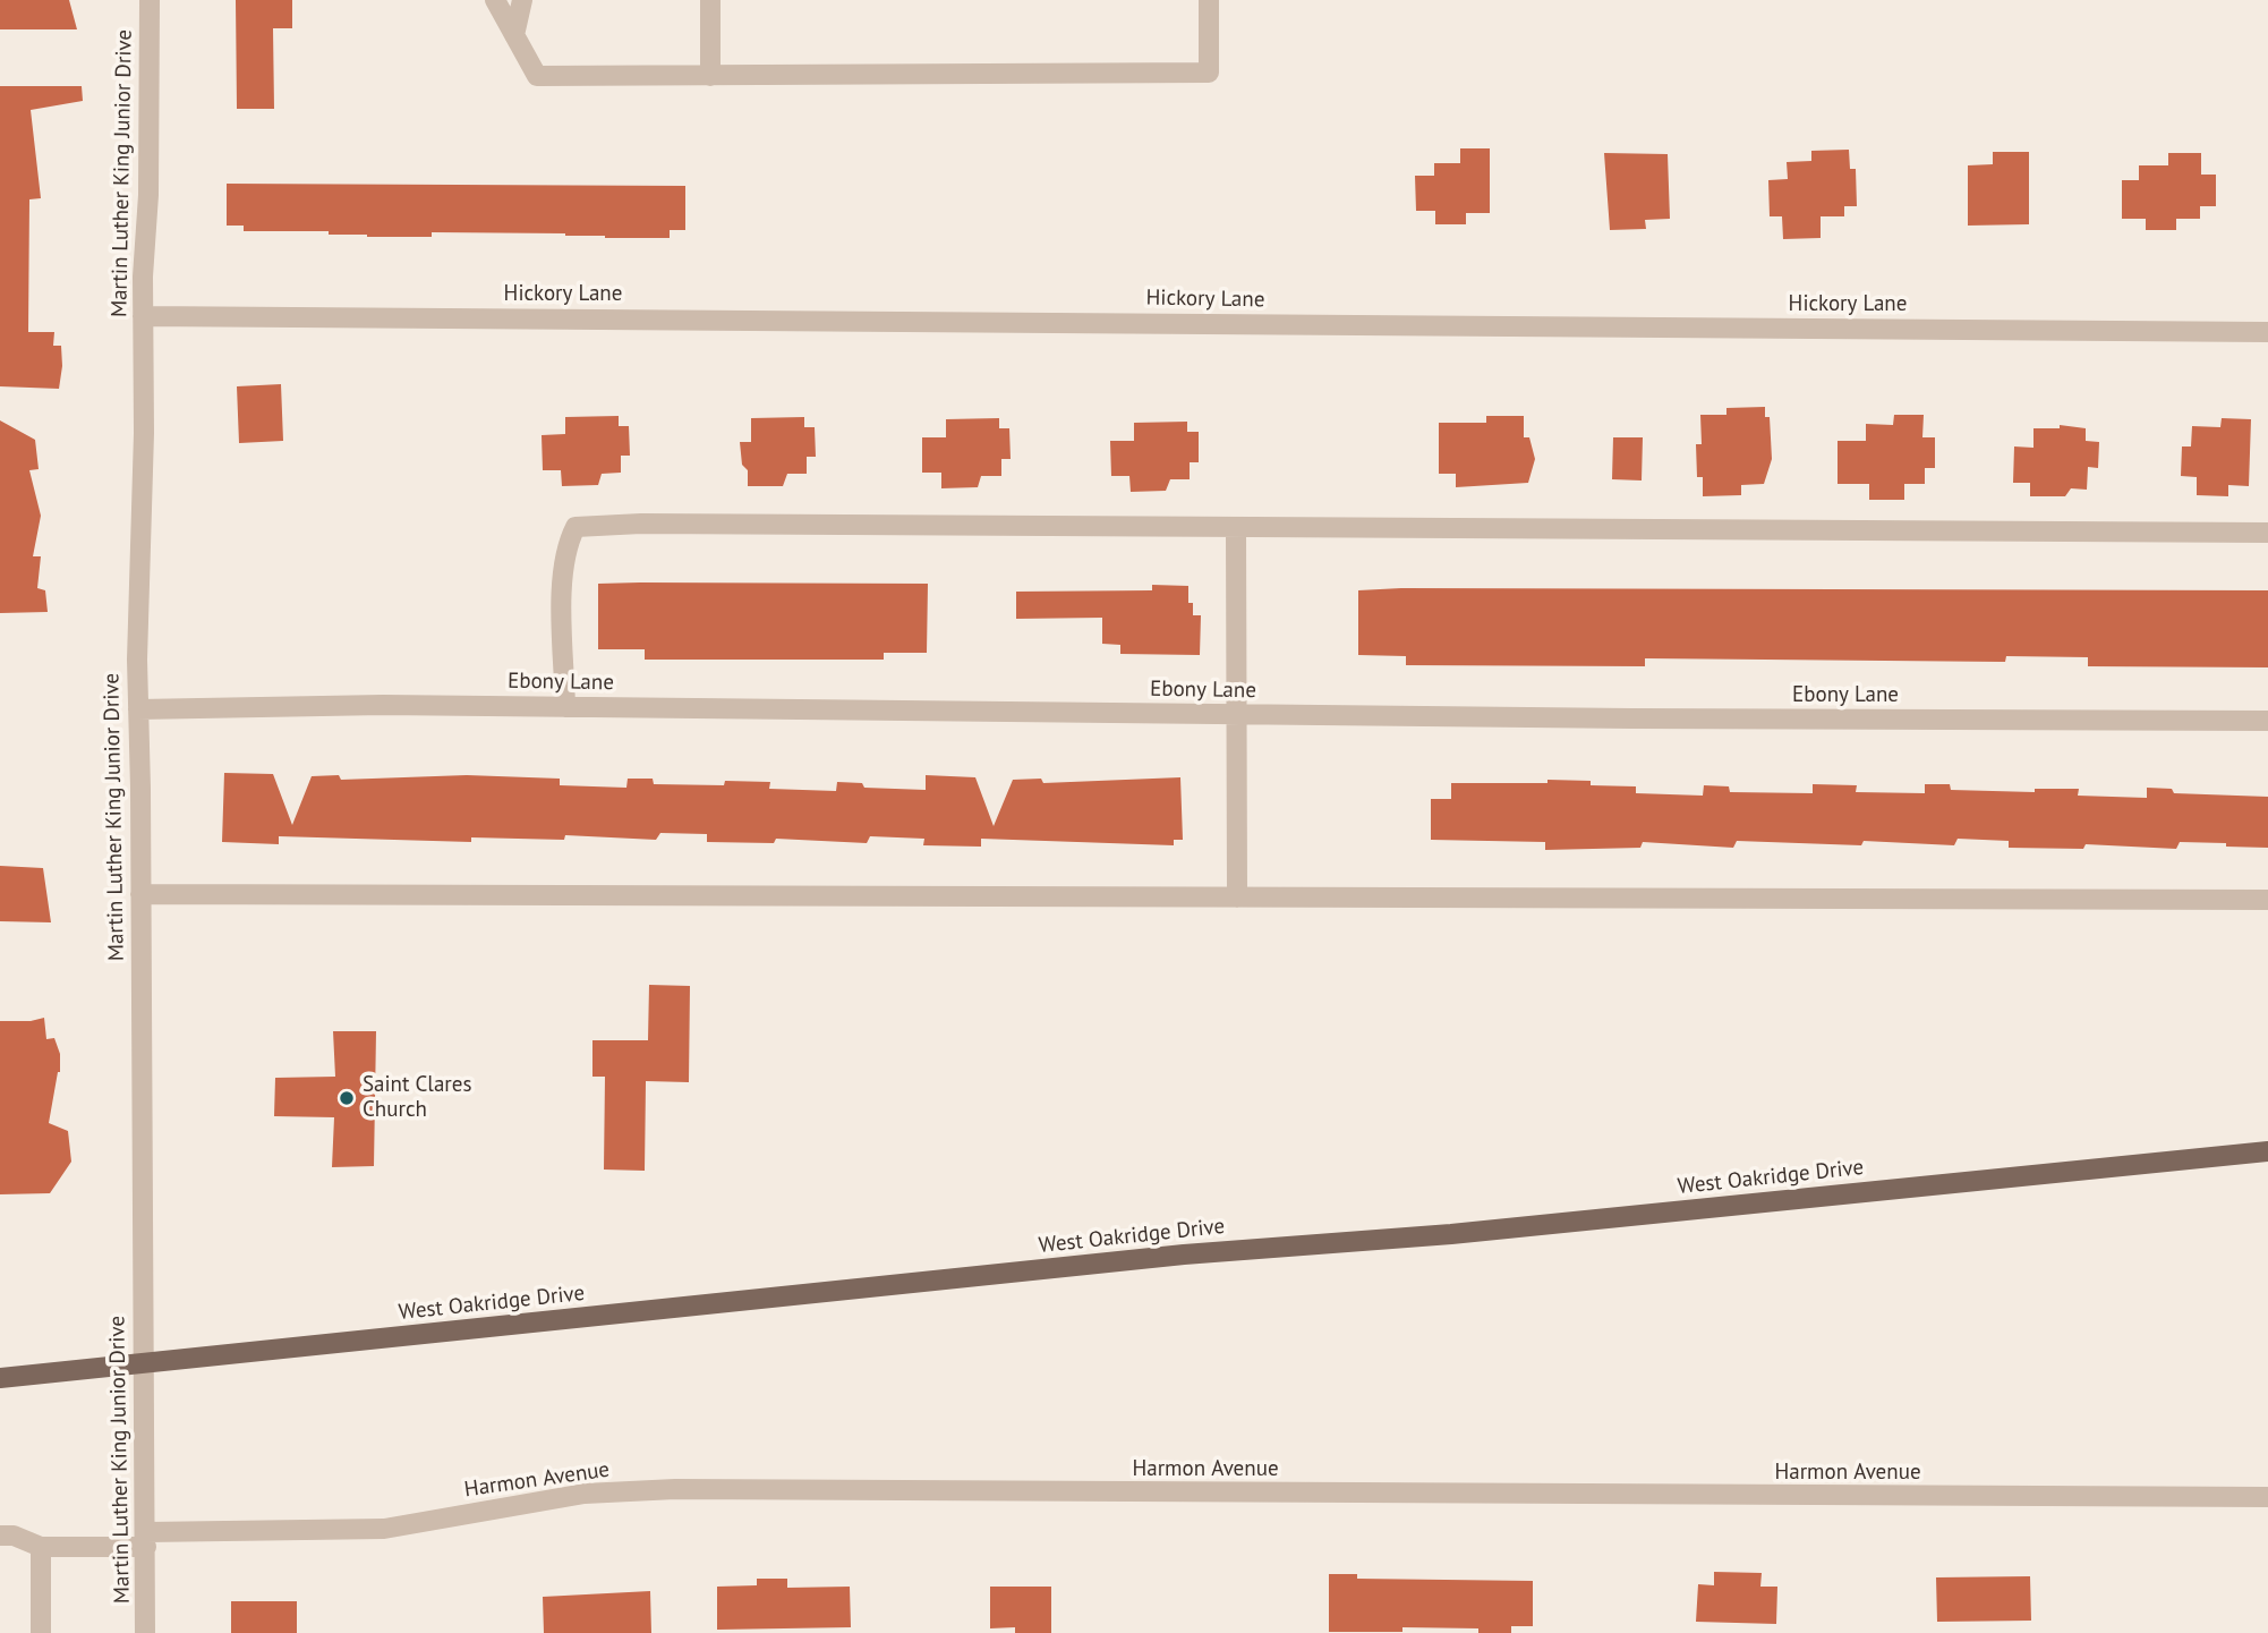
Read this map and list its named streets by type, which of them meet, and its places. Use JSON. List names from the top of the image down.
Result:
{
  "streets": {
    "main road": ["West Oakridge Drive"],
    "street": [
      "Martin Luther King Junior Drive",
      "Hickory Lane",
      "Ebony Lane",
      "Harmon Avenue"
    ]
  },
  "crossings": [
    ["Martin Luther King Junior Drive", "Hickory Lane"],
    ["Martin Luther King Junior Drive", "Ebony Lane"],
    ["Martin Luther King Junior Drive", "West Oakridge Drive"],
    ["Martin Luther King Junior Drive", "Harmon Avenue"]
  ],
  "places": ["Saint Clares Church"]
}
